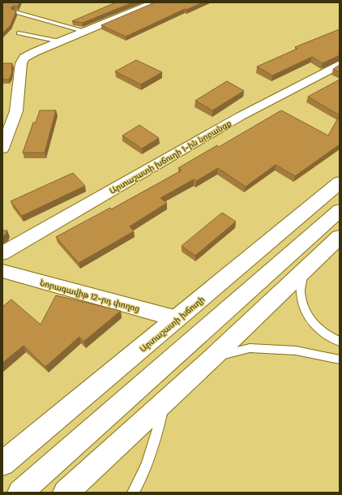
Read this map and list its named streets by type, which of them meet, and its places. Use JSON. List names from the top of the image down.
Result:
{
  "streets": {
    "main road": ["Արտաշատի խճուղի"],
    "street": ["Արտաշատի խճուղի 1-ին նրբանցք", "Նորագավիթ 12-րդ փողոց"]
  },
  "crossings": [
    ["Նորագավիթ 12-րդ փողոց", "Արտաշատի խճուղի"]
  ]
}
